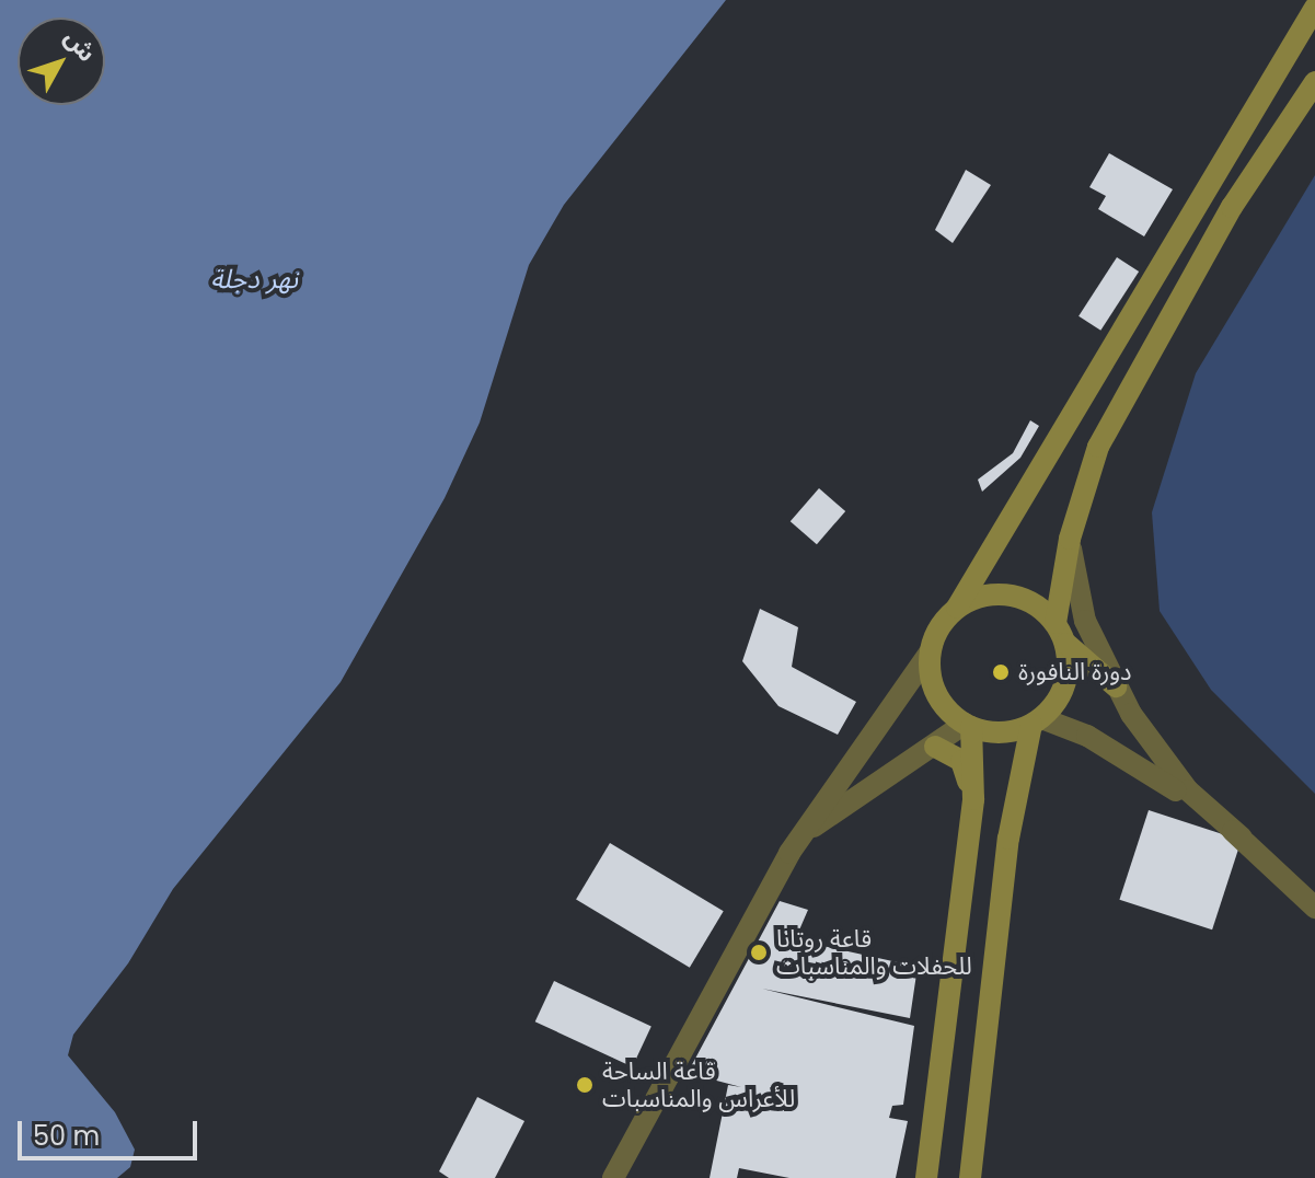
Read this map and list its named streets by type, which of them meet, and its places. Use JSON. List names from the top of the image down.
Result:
{
  "water": ["نهر دجلة"],
  "places": ["دورة النافورة", "قاعة روتانا للحفلات والمناسبات", "قاعة الساحة للأعراس والمناسبات"],
  "scale_bar": "50 m",
  "north": "top right"
}
